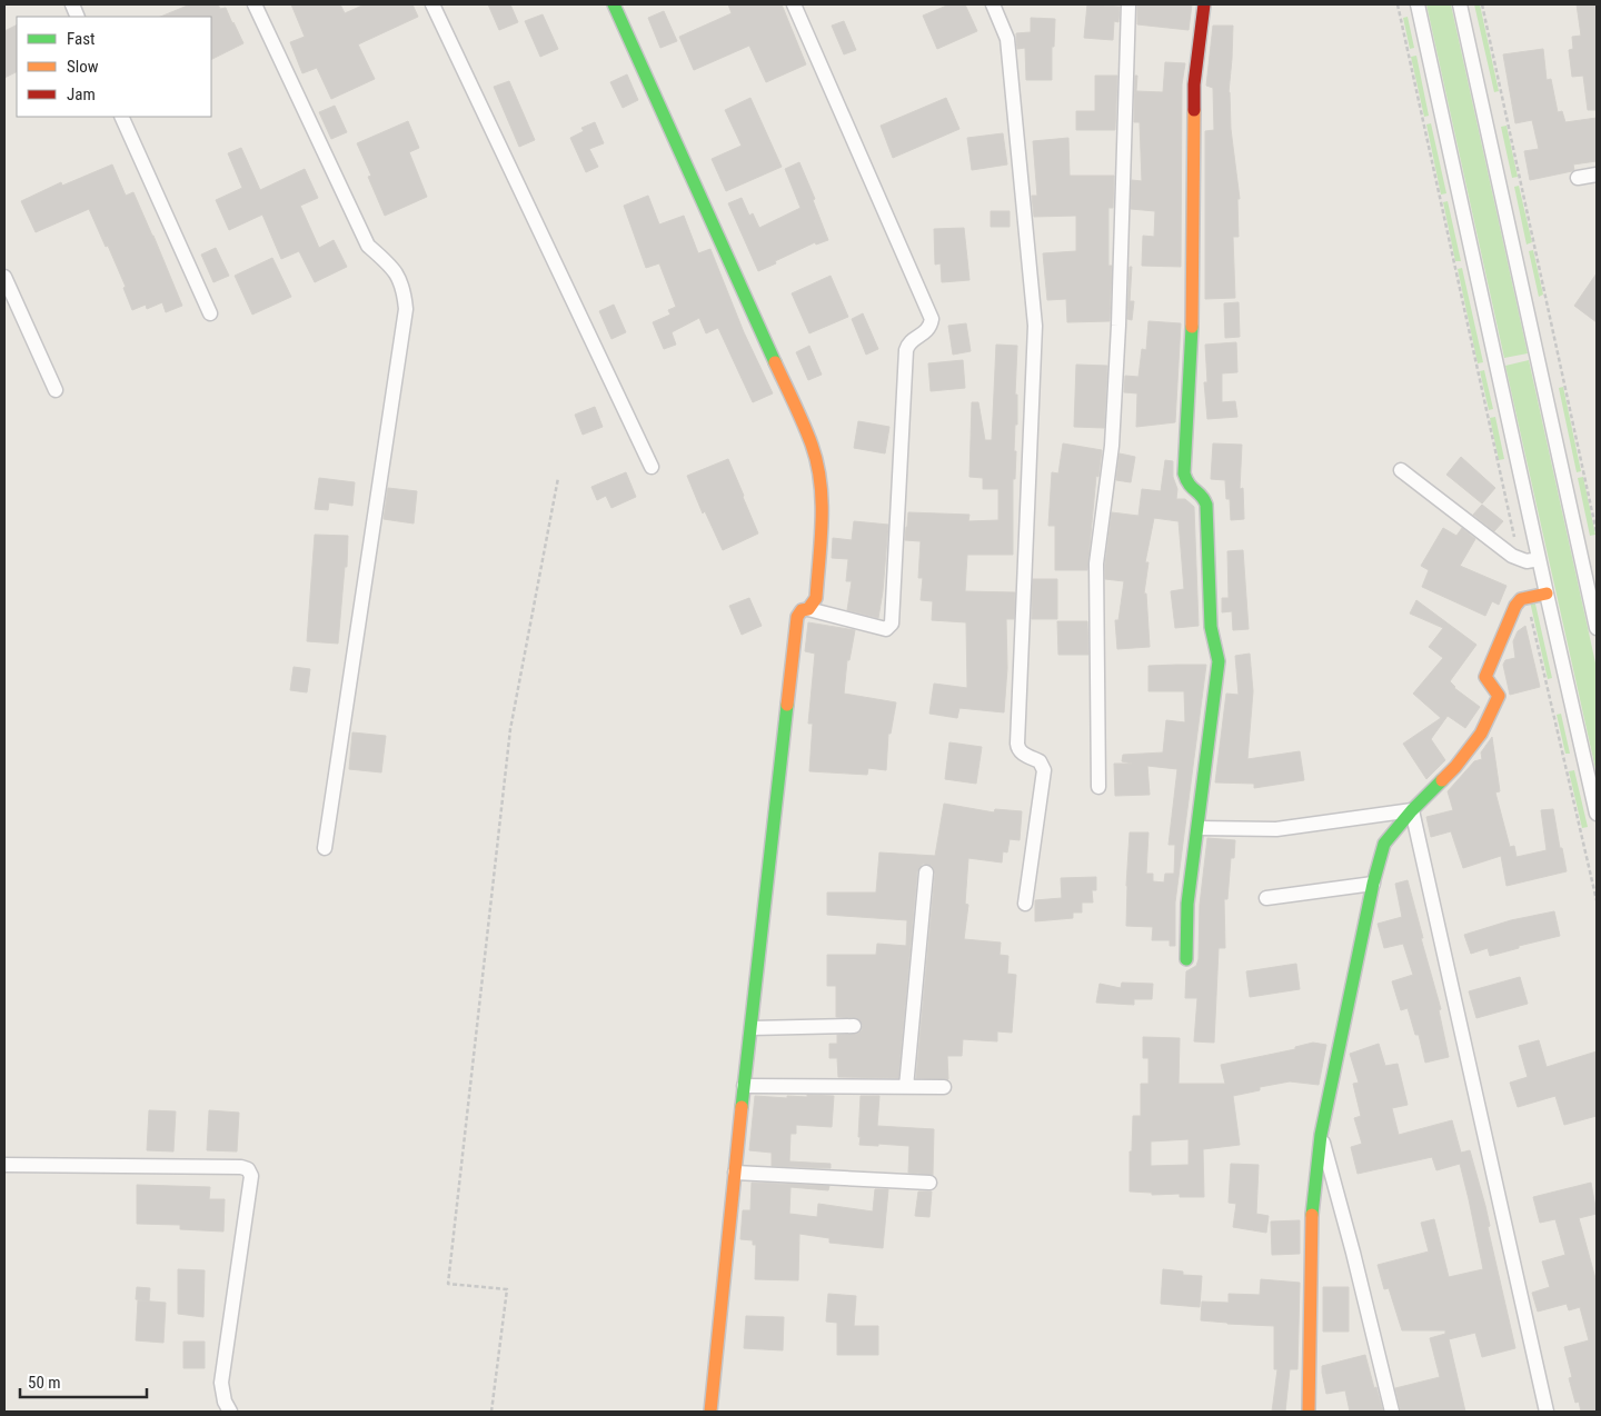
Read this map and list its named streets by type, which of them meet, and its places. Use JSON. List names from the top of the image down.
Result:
{
  "legend": ["Fast", "Slow", "Jam"],
  "scale_bar": "50 m"
}
